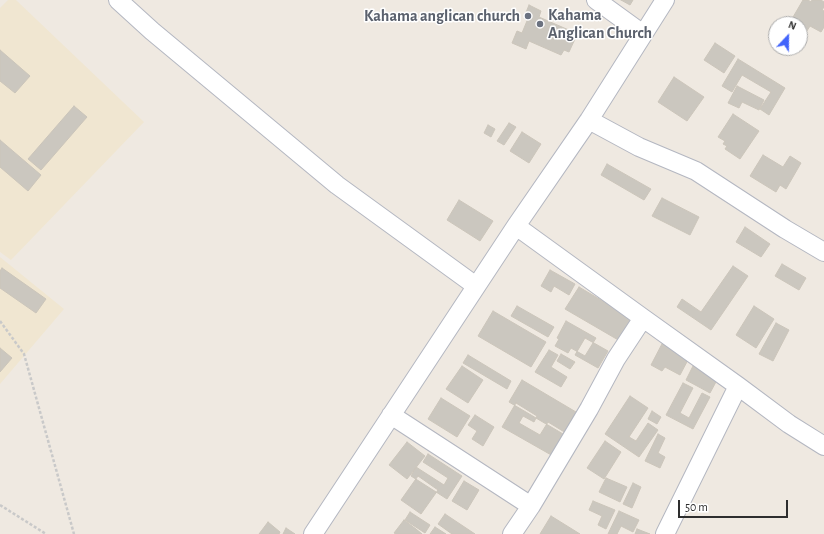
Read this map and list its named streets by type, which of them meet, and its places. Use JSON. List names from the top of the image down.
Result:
{
  "places": ["Kahama anglican church", "Kahama Anglican Church"],
  "scale_bar": "50 m",
  "north": "top"
}
